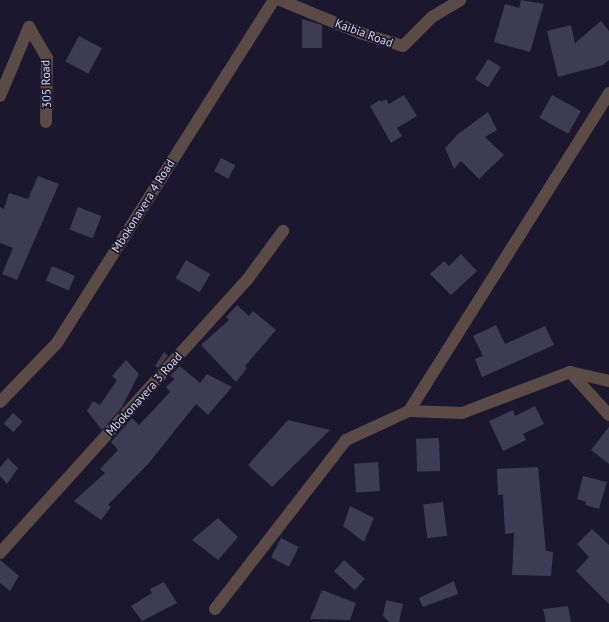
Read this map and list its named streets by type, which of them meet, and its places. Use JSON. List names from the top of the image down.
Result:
{
  "streets": {
    "street": [
      "Kaibia Road",
      "305 Road",
      "Mbokonavera 4 Road",
      "Mbokonavera 3 Road"
    ]
  }
}
